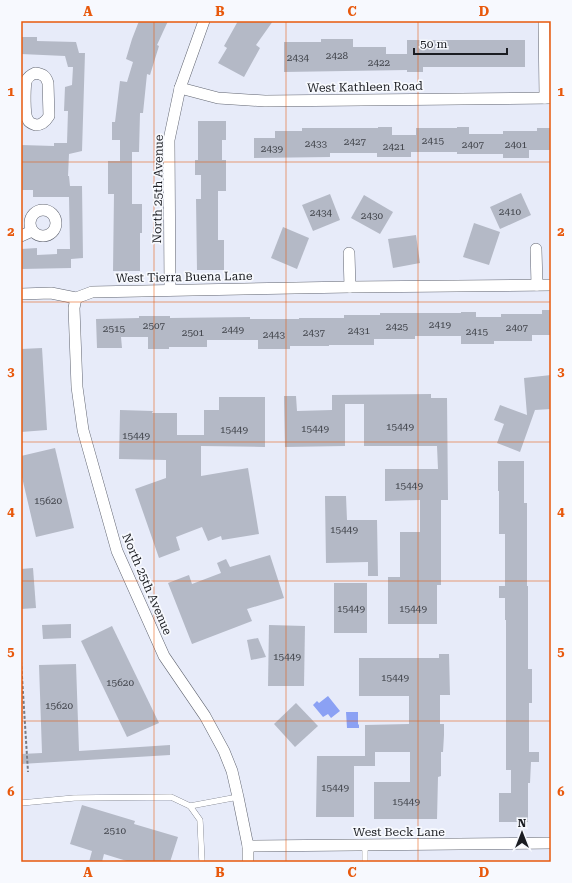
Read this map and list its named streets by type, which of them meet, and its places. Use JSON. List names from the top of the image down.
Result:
{
  "streets": {
    "street": [
      "West Kathleen Road",
      "North 25th Avenue",
      "West Tierra Buena Lane",
      "West Beck Lane"
    ]
  },
  "crossings": [
    ["West Kathleen Road", "North 25th Avenue"],
    ["North 25th Avenue", "West Tierra Buena Lane"],
    ["North 25th Avenue", "West Beck Lane"]
  ],
  "house_numbers": [
    "2428",
    "2434",
    "2422",
    "2415",
    "2427",
    "2433",
    "2407",
    "2401",
    "2421",
    "2439",
    "2410",
    "2434",
    "2430",
    "2419",
    "2507",
    "2425",
    "2407",
    "2515",
    "2449",
    "2431",
    "2415",
    "2501",
    "2437",
    "2443",
    "15449",
    "15449",
    "15449",
    "15449",
    "15449",
    "15620",
    "15449",
    "15449",
    "15449",
    "15449",
    "15449",
    "15620",
    "15620",
    "15449",
    "15449",
    "2510"
  ],
  "scale_bar": "50 m",
  "north": "top",
  "grid": {
    "columns": [
      "A",
      "B",
      "C",
      "D"
    ],
    "rows": [
      "1",
      "2",
      "3",
      "4",
      "5",
      "6"
    ]
  }
}
